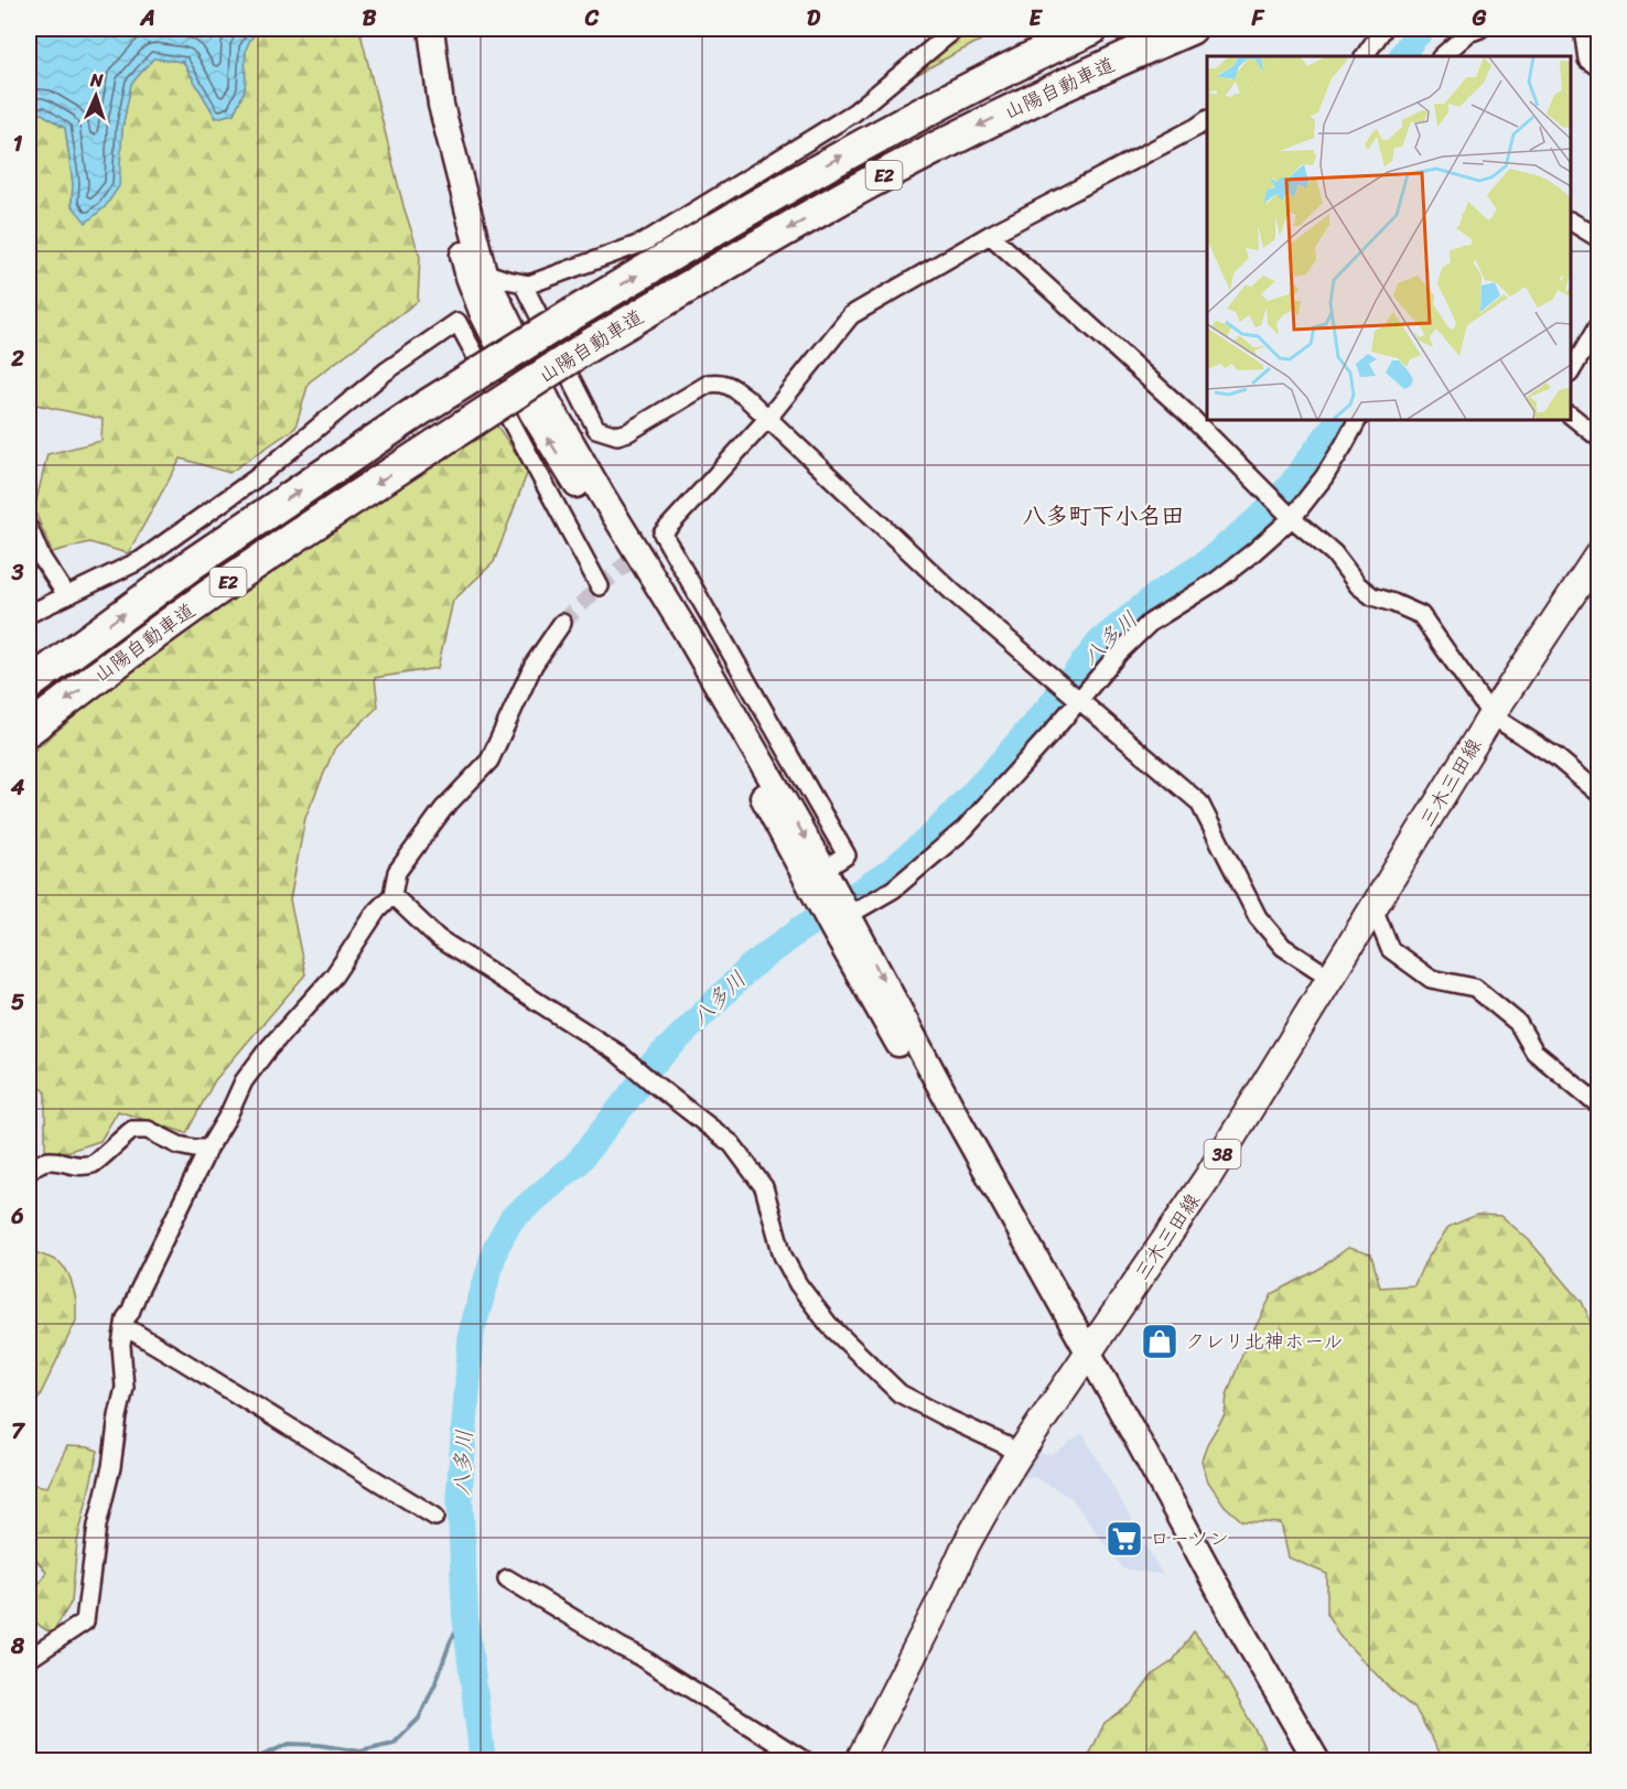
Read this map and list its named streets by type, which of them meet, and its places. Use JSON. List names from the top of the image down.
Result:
{
  "streets": {
    "highway": ["山陽自動車道", "E2"],
    "main road": ["三木三田線", "38"]
  },
  "districts": ["八多町下小名田"],
  "water": ["八多川"],
  "places": {
    "shop": ["クレリ北神ホール"],
    "supermarket": ["ローソン"]
  },
  "north": "top",
  "grid": {
    "columns": [
      "A",
      "B",
      "C",
      "D",
      "E",
      "F",
      "G"
    ],
    "rows": [
      "1",
      "2",
      "3",
      "4",
      "5",
      "6",
      "7",
      "8"
    ]
  }
}
